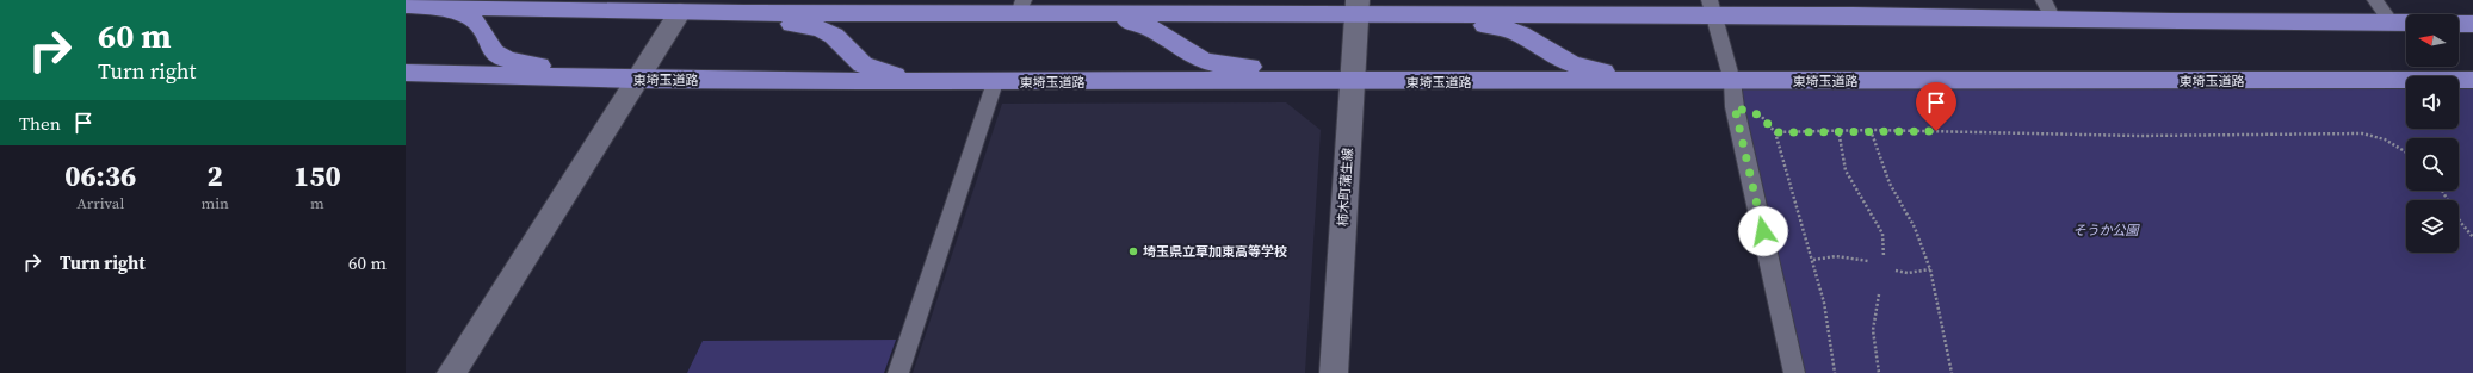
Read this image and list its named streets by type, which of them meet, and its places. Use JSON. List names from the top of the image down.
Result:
{
  "streets": {
    "highway": ["東埼玉道路"],
    "street": ["柿木町蒲生線"]
  },
  "crossings": [
    ["東埼玉道路", "柿木町蒲生線"]
  ],
  "parks": ["そうか公園"],
  "places": ["埼玉県立草加東高等学校"],
  "north": "left",
  "page": {
    "turn": ["60 m", "Turn right"],
    "then": "Then",
    "eta": [
      "06:36",
      "Arrival",
      "2",
      "min",
      "150",
      "m"
    ],
    "list": [
      {
        "name": "Turn right",
        "value": "60 m"
      }
    ]
  }
}
